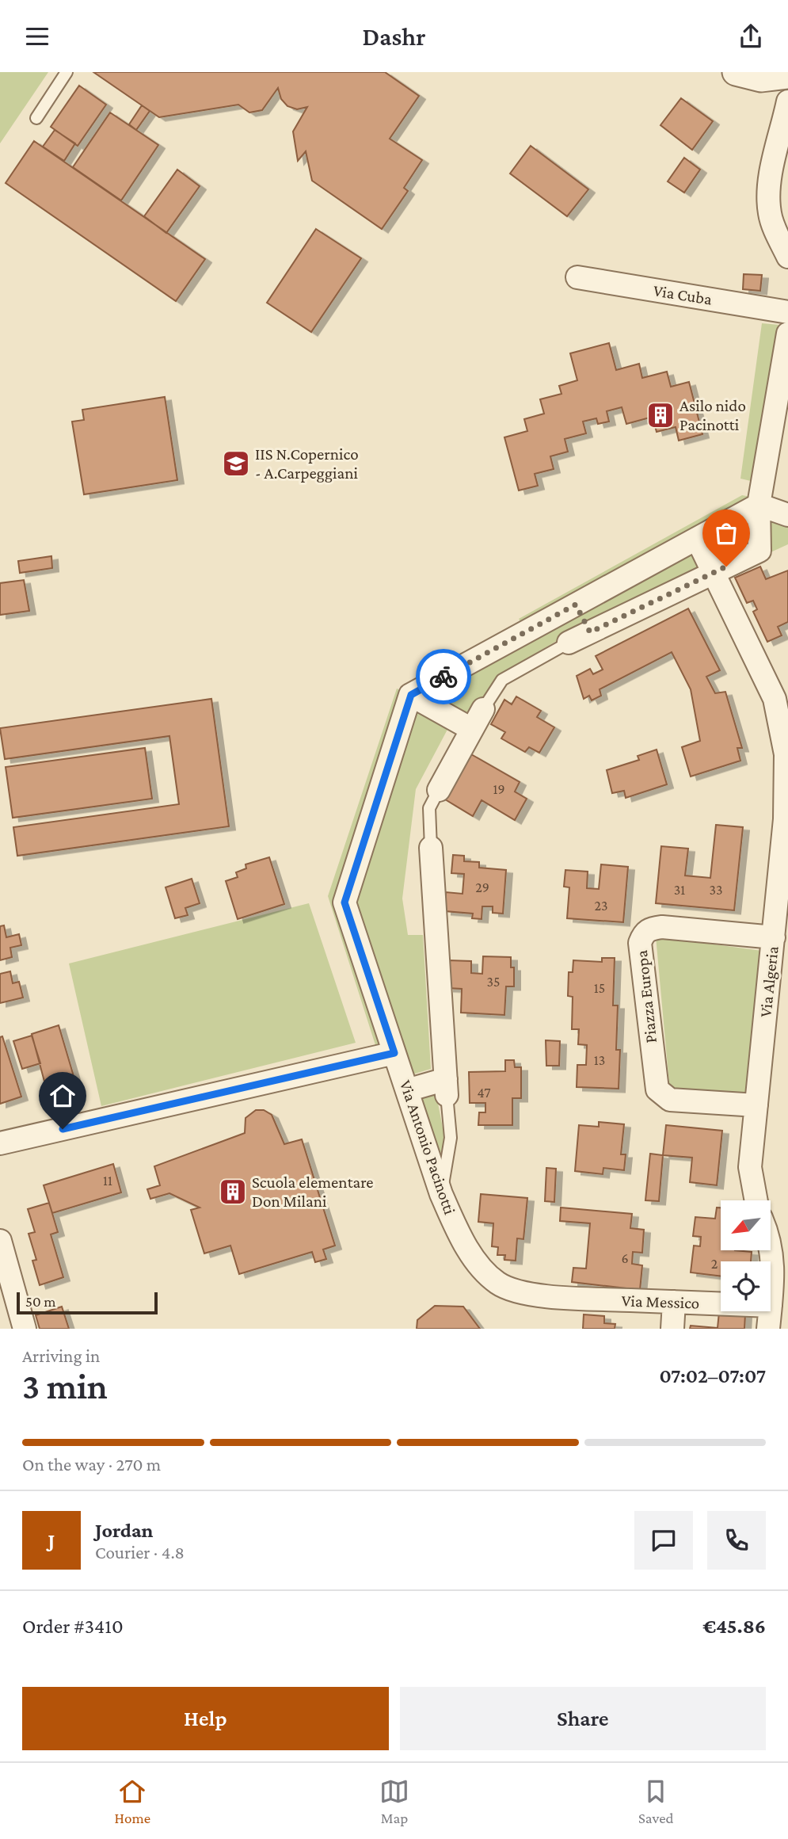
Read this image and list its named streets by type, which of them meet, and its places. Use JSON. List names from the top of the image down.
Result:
{
  "streets": {
    "street": [
      "Via Cuba",
      "Via Algeria",
      "Piazza Europa",
      "Via Antonio Pacinotti",
      "Via Messico"
    ]
  },
  "crossings": [
    ["Via Algeria", "Piazza Europa"],
    ["Via Antonio Pacinotti", "Via Messico"]
  ],
  "places": {
    "building": ["Asilo nido Pacinotti", "Scuola elementare Don Milani"],
    "school or university": ["IIS N.Copernico - A.Carpeggiani"]
  },
  "house_numbers": [
    "19",
    "29",
    "31",
    "33",
    "23",
    "35",
    "15",
    "13",
    "47",
    "11",
    "6",
    "2"
  ],
  "scale_bar": "50 m",
  "north": "bottom left",
  "page": {
    "header": "Dashr",
    "scale": "50 m",
    "heading": ["3 min", "Arriving in", "07:02–07:07"],
    "panel": [
      "Jordan",
      "Courier · 4.8",
      "Order #3410",
      "€45.86"
    ],
    "bar": "On the way · 270 m",
    "round": "J",
    "buttons": ["Help", "Share"],
    "tabs": ["Home", "Map", "Saved"]
  }
}
